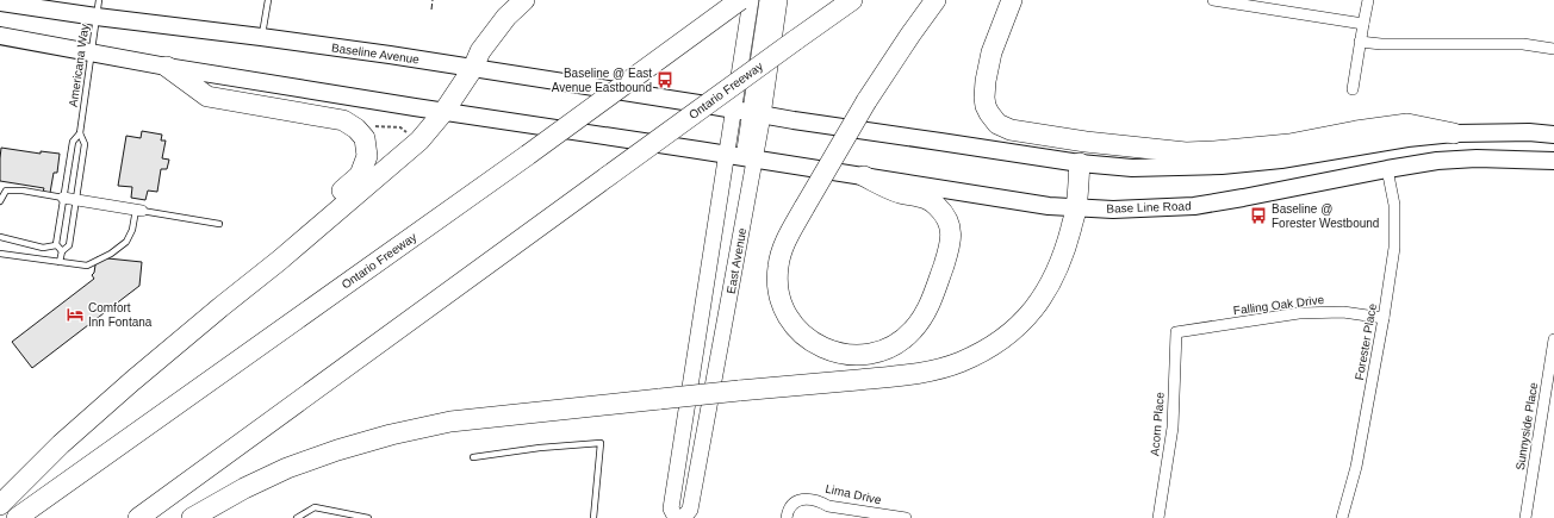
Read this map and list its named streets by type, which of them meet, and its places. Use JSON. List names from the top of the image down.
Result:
{
  "streets": {
    "highway": ["Ontario Freeway"],
    "main road": ["Baseline Avenue", "Base Line Road", "East Avenue"],
    "street": [
      "Falling Oak Drive",
      "Forester Place",
      "Acorn Place",
      "Sunnyside Place",
      "Lima Drive"
    ],
    "lane": ["Americana Way"]
  },
  "crossings": [
    ["Baseline Avenue", "Americana Way"],
    ["Baseline Avenue", "East Avenue"],
    ["Base Line Road", "East Avenue"],
    ["Base Line Road", "Forester Place"],
    ["Falling Oak Drive", "Forester Place"],
    ["Falling Oak Drive", "Acorn Place"]
  ],
  "places": {
    "bus stop": ["Baseline @ East Avenue Eastbound", "Baseline @ Forester Westbound"],
    "hotel": ["Comfort Inn Fontana"]
  }
}
